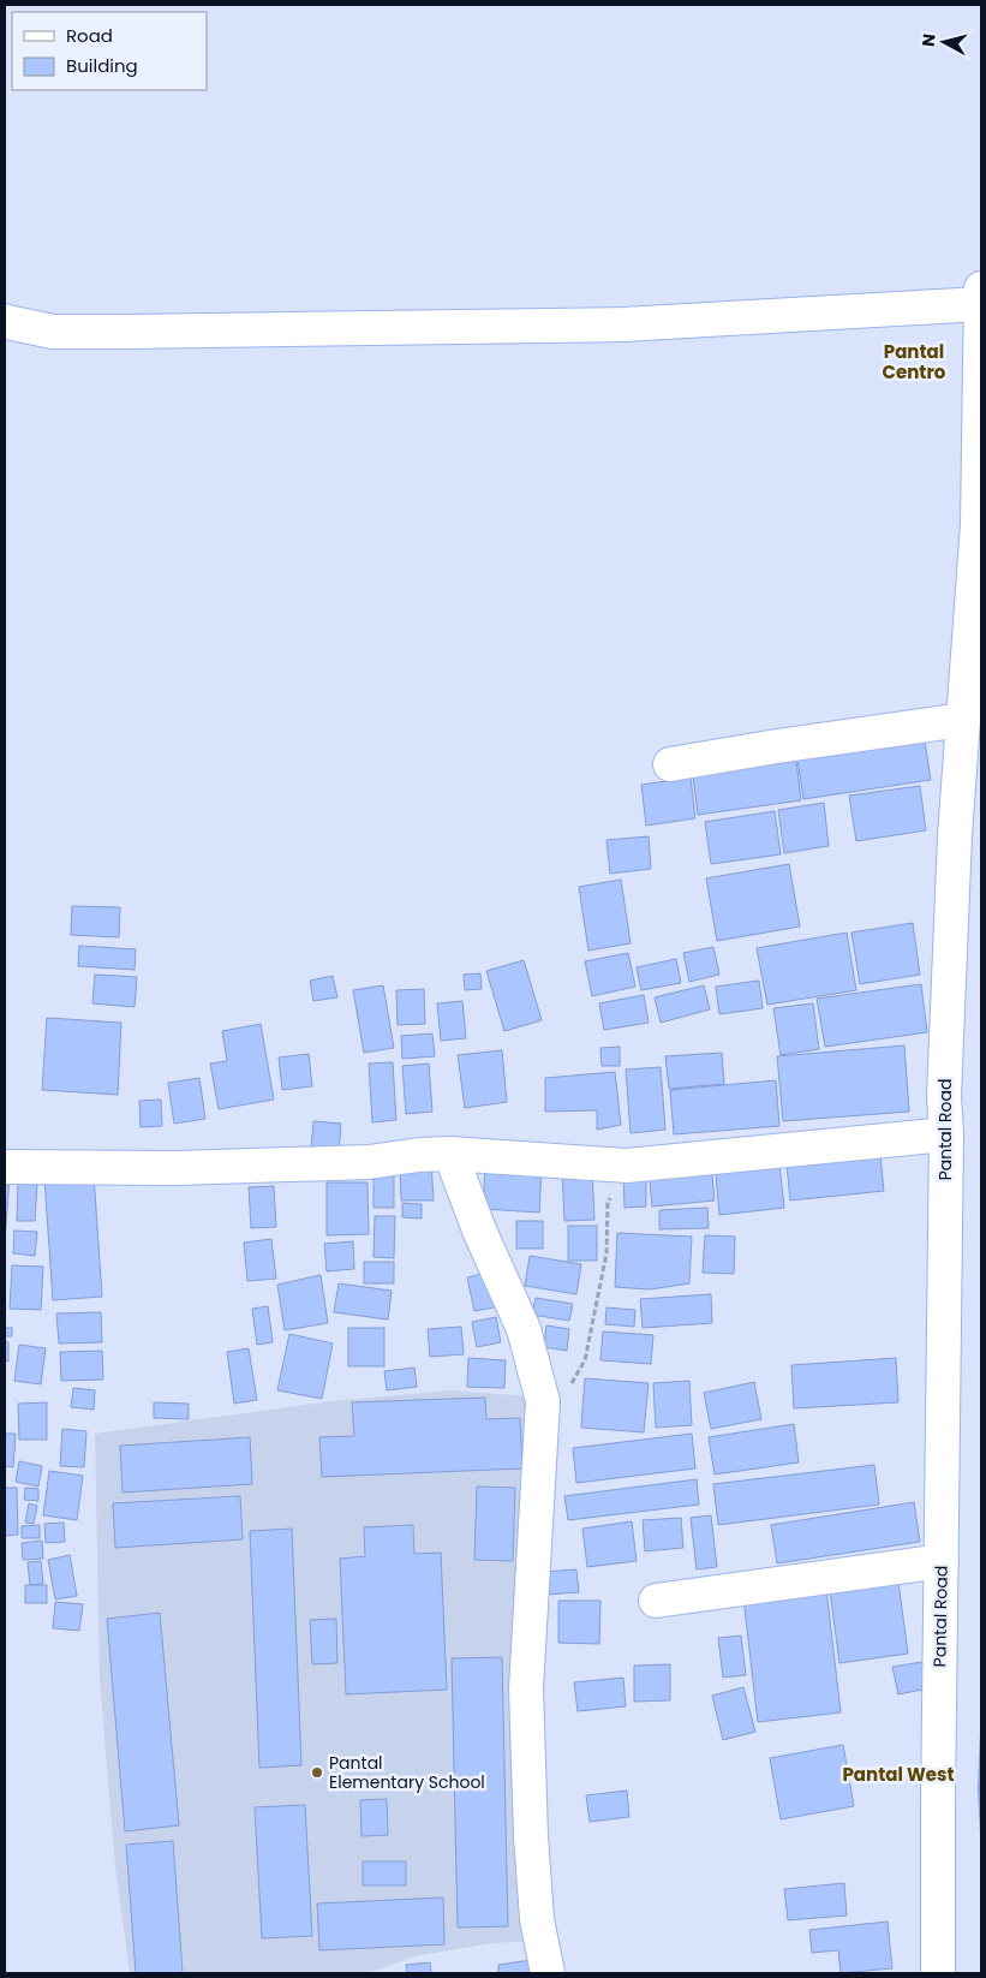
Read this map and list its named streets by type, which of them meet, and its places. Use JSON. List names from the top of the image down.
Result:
{
  "streets": {
    "street": ["Pantal Road"]
  },
  "districts": ["Pantal Centro", "Pantal West"],
  "places": ["Pantal Elementary School"],
  "legend": ["Road", "Building"],
  "north": "left"
}
